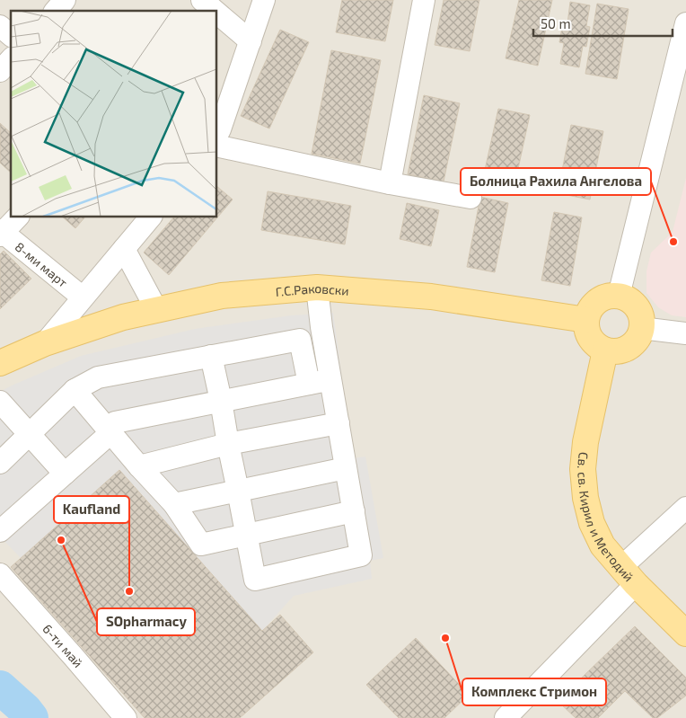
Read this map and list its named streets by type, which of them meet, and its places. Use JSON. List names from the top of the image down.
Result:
{
  "streets": {
    "main road": ["Г.С.Раковски", "Св. св. Кирил и Методий"],
    "street": ["8-ми март", "6-ти май"]
  },
  "crossings": [
    ["8-ми март", "Г.С.Раковски"],
    ["Г.С.Раковски", "Св. св. Кирил и Методий"]
  ],
  "places": [
    "Болница Рахила Ангелова",
    "SOpharmacy",
    "Kaufland",
    "Комплекс Стримон"
  ],
  "scale_bar": "50 m"
}
